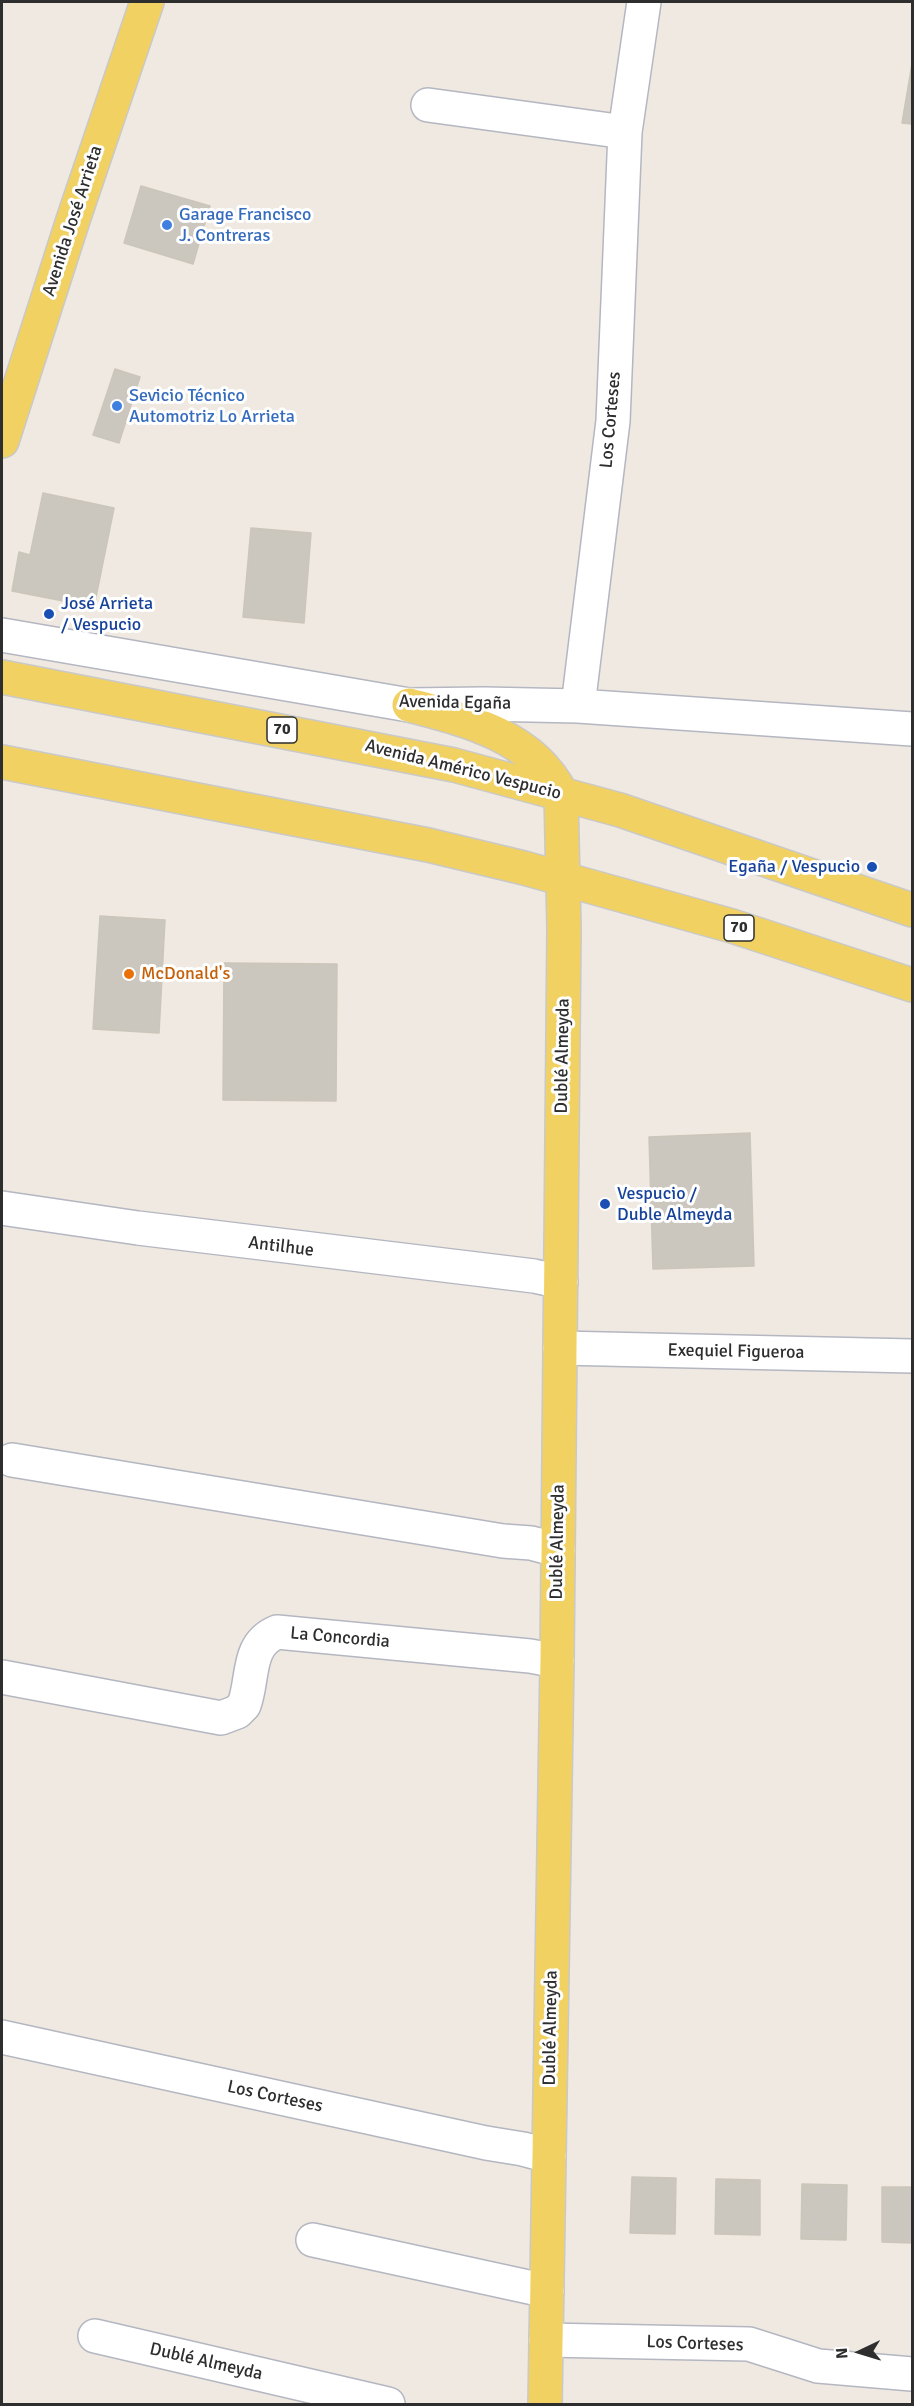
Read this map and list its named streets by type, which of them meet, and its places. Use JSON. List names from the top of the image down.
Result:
{
  "streets": {
    "main road": [
      "Avenida José Arrieta",
      "70",
      "Avenida Américo Vespucio",
      "Dublé Almeyda"
    ],
    "street": [
      "Los Corteses",
      "Avenida Egaña",
      "Antilhue",
      "Exequiel Figueroa",
      "La Concordia"
    ]
  },
  "crossings": [
    ["Los Corteses", "Avenida Egaña"],
    ["Los Corteses", "Dublé Almeyda"],
    ["70", "Dublé Almeyda"],
    ["Avenida Américo Vespucio", "Dublé Almeyda"],
    ["Dublé Almeyda", "Antilhue"],
    ["Dublé Almeyda", "Exequiel Figueroa"],
    ["Dublé Almeyda", "La Concordia"]
  ],
  "places": [
    "Garage Francisco J. Contreras",
    "Sevicio Técnico Automotriz Lo Arrieta",
    "José Arrieta / Vespucio",
    "Egaña / Vespucio",
    "McDonald's",
    "Vespucio / Duble Almeyda"
  ],
  "north": "left"
}
